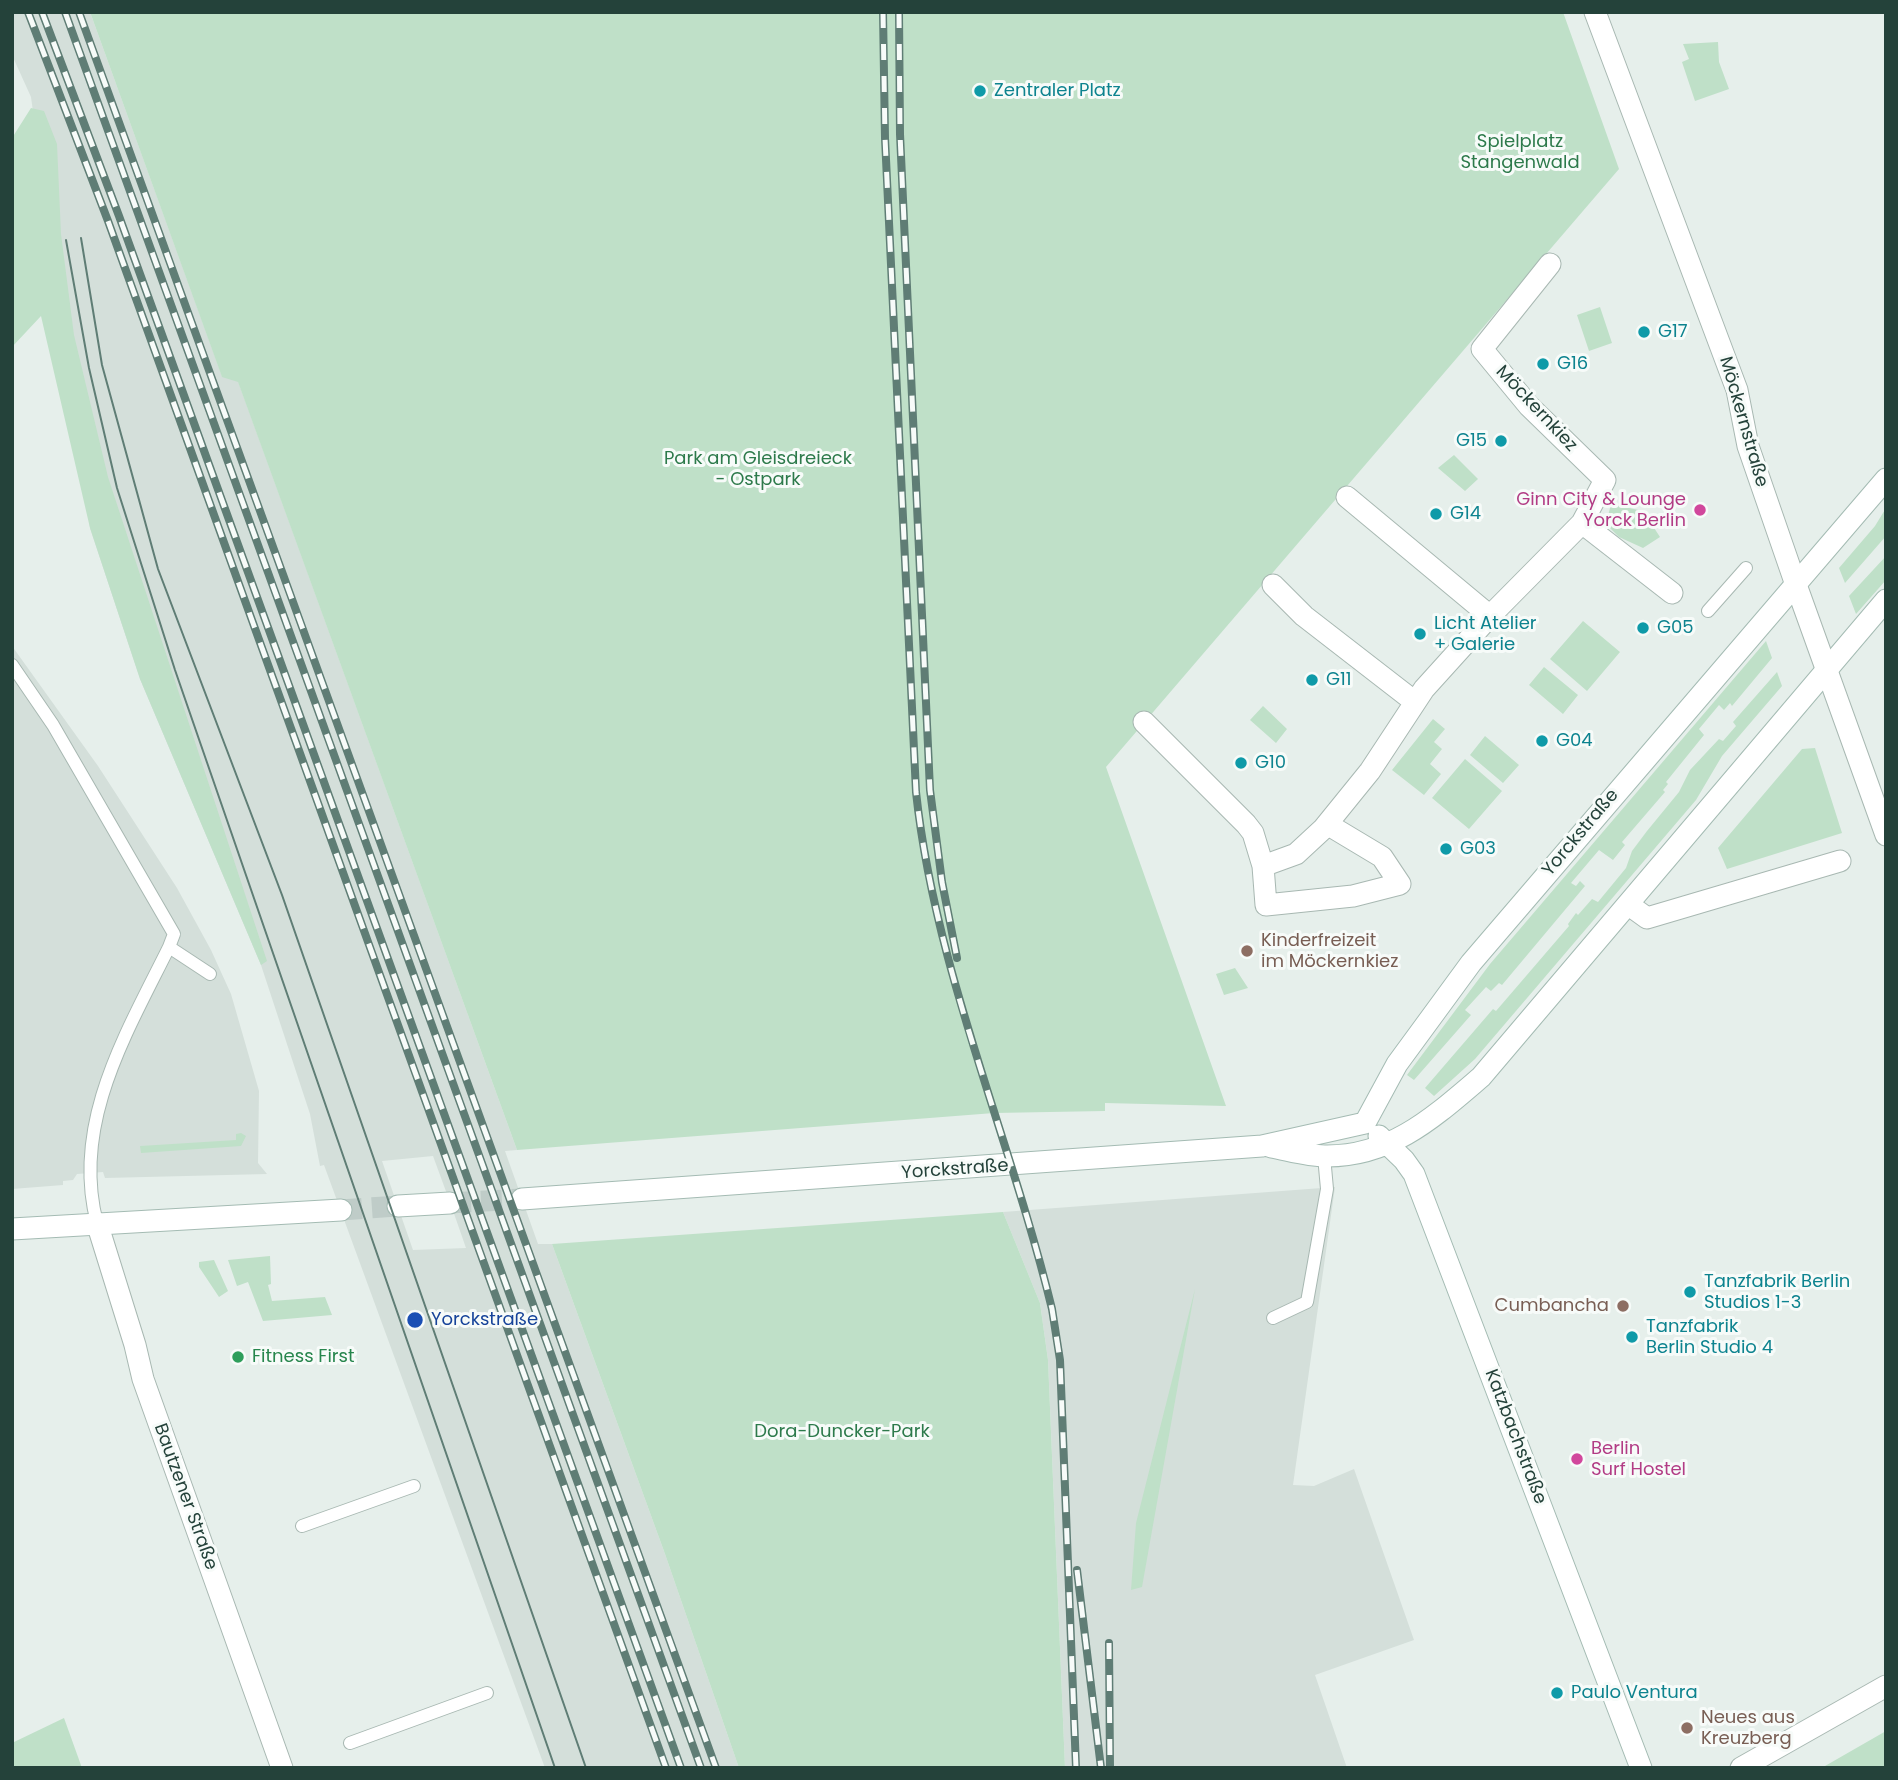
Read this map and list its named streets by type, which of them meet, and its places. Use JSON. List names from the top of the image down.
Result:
{
  "streets": {
    "main road": [
      "Möckernkiez",
      "Möckernstraße",
      "Yorckstraße",
      "Katzbachstraße",
      "Bautzener Straße"
    ]
  },
  "crossings": [
    ["Möckernstraße", "Yorckstraße"],
    ["Yorckstraße", "Katzbachstraße"]
  ],
  "parks": ["Spielplatz Stangenwald", "Park am Gleisdreieck - Ostpark", "Dora-Duncker-Park"],
  "places": [
    "Zentraler Platz",
    "G17",
    "G16",
    "G15",
    "Ginn City & Lounge Yorck Berlin",
    "G14",
    "G05",
    "Licht Atelier + Galerie",
    "G11",
    "G04",
    "G10",
    "G03",
    "Kinderfreizeit im Möckernkiez",
    "Tanzfabrik Berlin Studios 1-3",
    "Cumbancha",
    "Yorckstraße",
    "Tanzfabrik Berlin Studio 4",
    "Fitness First",
    "Berlin Surf Hostel",
    "Paulo Ventura",
    "Neues aus Kreuzberg"
  ]
}
